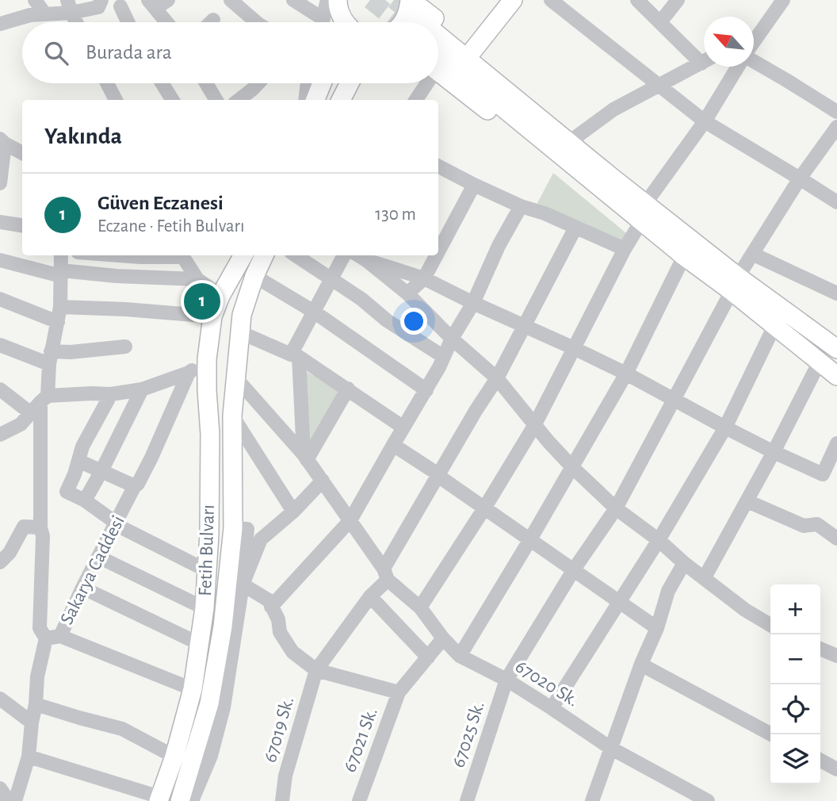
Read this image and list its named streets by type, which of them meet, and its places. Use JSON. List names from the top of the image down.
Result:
{
  "streets": {
    "main road": ["Fetih Bulvarı"],
    "street": [
      "Sakarya Caddesi",
      "67020 Sk.",
      "67019 Sk.",
      "67025 Sk.",
      "67021 Sk."
    ]
  },
  "crossings": [
    ["Fetih Bulvarı", "67020 Sk."],
    ["67020 Sk.", "67019 Sk."],
    ["67020 Sk.", "67025 Sk."]
  ],
  "north": "top left",
  "page": {
    "search": "Burada ara",
    "heading": "Yakında",
    "list": [
      {
        "mark": "1",
        "name": "Güven Eczanesi",
        "note": "Eczane · Fetih Bulvarı",
        "value": "130 m"
      }
    ],
    "pins": "1",
    "map_buttons": ["+", "−"]
  }
}
